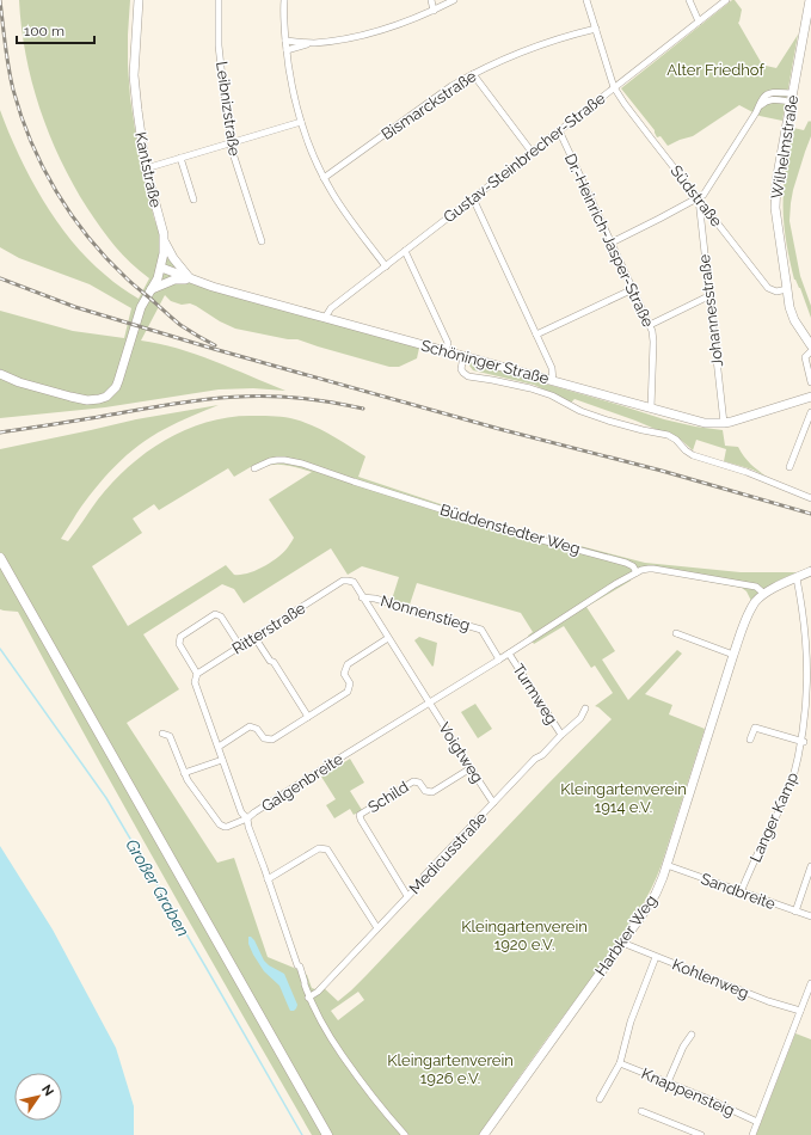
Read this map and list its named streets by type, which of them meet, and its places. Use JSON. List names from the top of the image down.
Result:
{
  "streets": {
    "main road": [
      "Wilhelmstraße",
      "Kantstraße",
      "Schöninger Straße",
      "Harbker Weg"
    ],
    "street": [
      "Bismarckstraße",
      "Leibnizstraße",
      "Gustav-Steinbrecher-Straße",
      "Südstraße",
      "Dr.-Heinrich-Jasper-Straße",
      "Johannesstraße",
      "Büddenstedter Weg",
      "Nonnenstieg",
      "Ritterstraße",
      "Turmweg",
      "Voigtweg",
      "Galgenbreite",
      "Schild",
      "Langer Kamp",
      "Medicusstraße",
      "Sandbreite",
      "Kohlenweg",
      "Knappensteig"
    ]
  },
  "crossings": [
    ["Bismarckstraße", "Südstraße"],
    ["Wilhelmstraße", "Südstraße"],
    ["Gustav-Steinbrecher-Straße", "Südstraße"],
    ["Gustav-Steinbrecher-Straße", "Dr.-Heinrich-Jasper-Straße"],
    ["Gustav-Steinbrecher-Straße", "Schöninger Straße"],
    ["Kantstraße", "Schöninger Straße"],
    ["Südstraße", "Johannesstraße"],
    ["Dr.-Heinrich-Jasper-Straße", "Schöninger Straße"],
    ["Johannesstraße", "Schöninger Straße"],
    ["Büddenstedter Weg", "Galgenbreite"],
    ["Nonnenstieg", "Ritterstraße"],
    ["Nonnenstieg", "Galgenbreite"],
    ["Ritterstraße", "Voigtweg"],
    ["Ritterstraße", "Galgenbreite"],
    ["Turmweg", "Galgenbreite"],
    ["Turmweg", "Medicusstraße"],
    ["Voigtweg", "Galgenbreite"],
    ["Voigtweg", "Schild"],
    ["Voigtweg", "Medicusstraße"],
    ["Galgenbreite", "Medicusstraße"],
    ["Schild", "Medicusstraße"],
    ["Langer Kamp", "Sandbreite"],
    ["Langer Kamp", "Harbker Weg"],
    ["Sandbreite", "Harbker Weg"],
    ["Harbker Weg", "Kohlenweg"]
  ],
  "water": ["Großer Graben"],
  "parks": [
    "Alter Friedhof",
    "Kleingartenverein 1914 e.V.",
    "Kleingartenverein 1920 e.V.",
    "Kleingartenverein 1926 e.V."
  ],
  "scale_bar": "100 m",
  "north": "top right"
}
